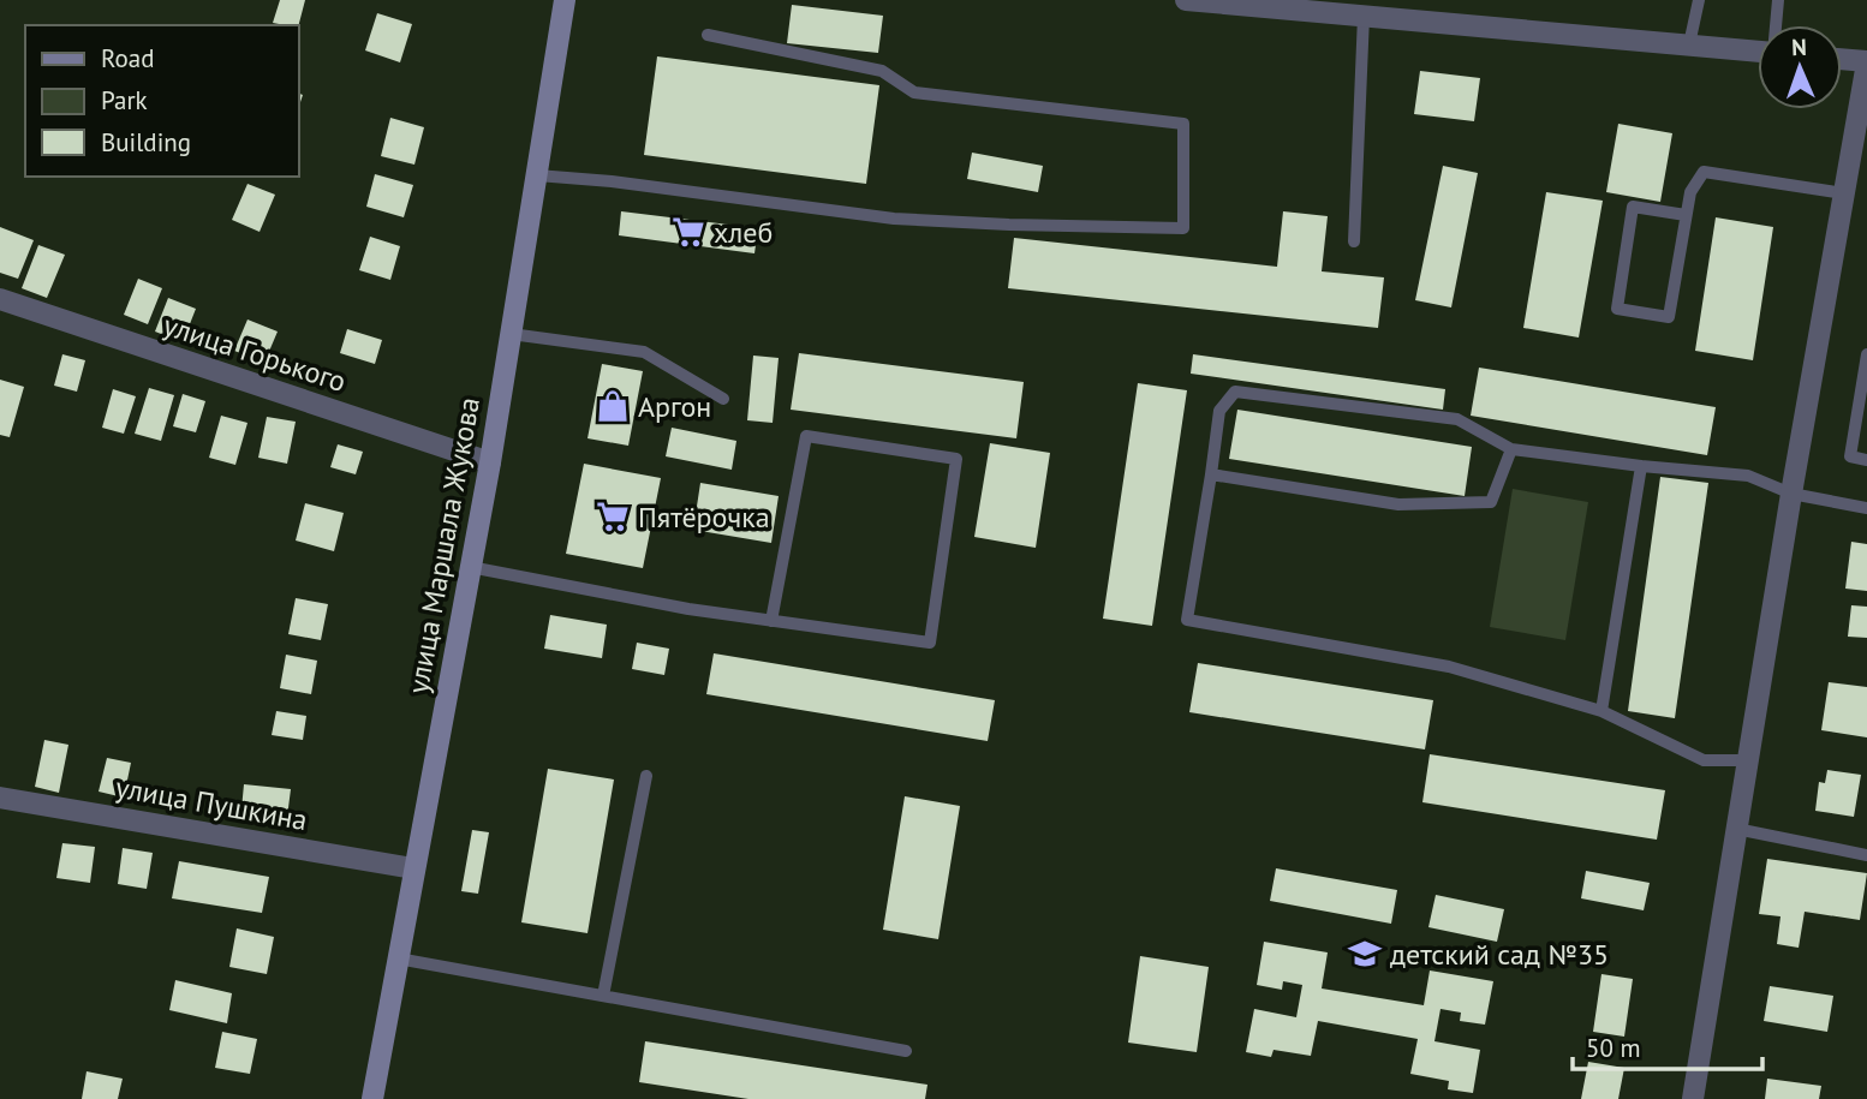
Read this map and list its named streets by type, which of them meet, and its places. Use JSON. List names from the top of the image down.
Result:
{
  "streets": {
    "main road": ["улица Маршала Жукова"],
    "street": ["улица Горького", "улица Пушкина"]
  },
  "crossings": [
    ["улица Горького", "улица Маршала Жукова"],
    ["улица Маршала Жукова", "улица Пушкина"]
  ],
  "places": {
    "supermarket": ["хлеб", "Пятёрочка"],
    "shop": ["Аргон"],
    "school or university": ["детский сад №35"]
  },
  "legend": ["Road", "Park", "Building"],
  "scale_bar": "50 m",
  "north": "top"
}
